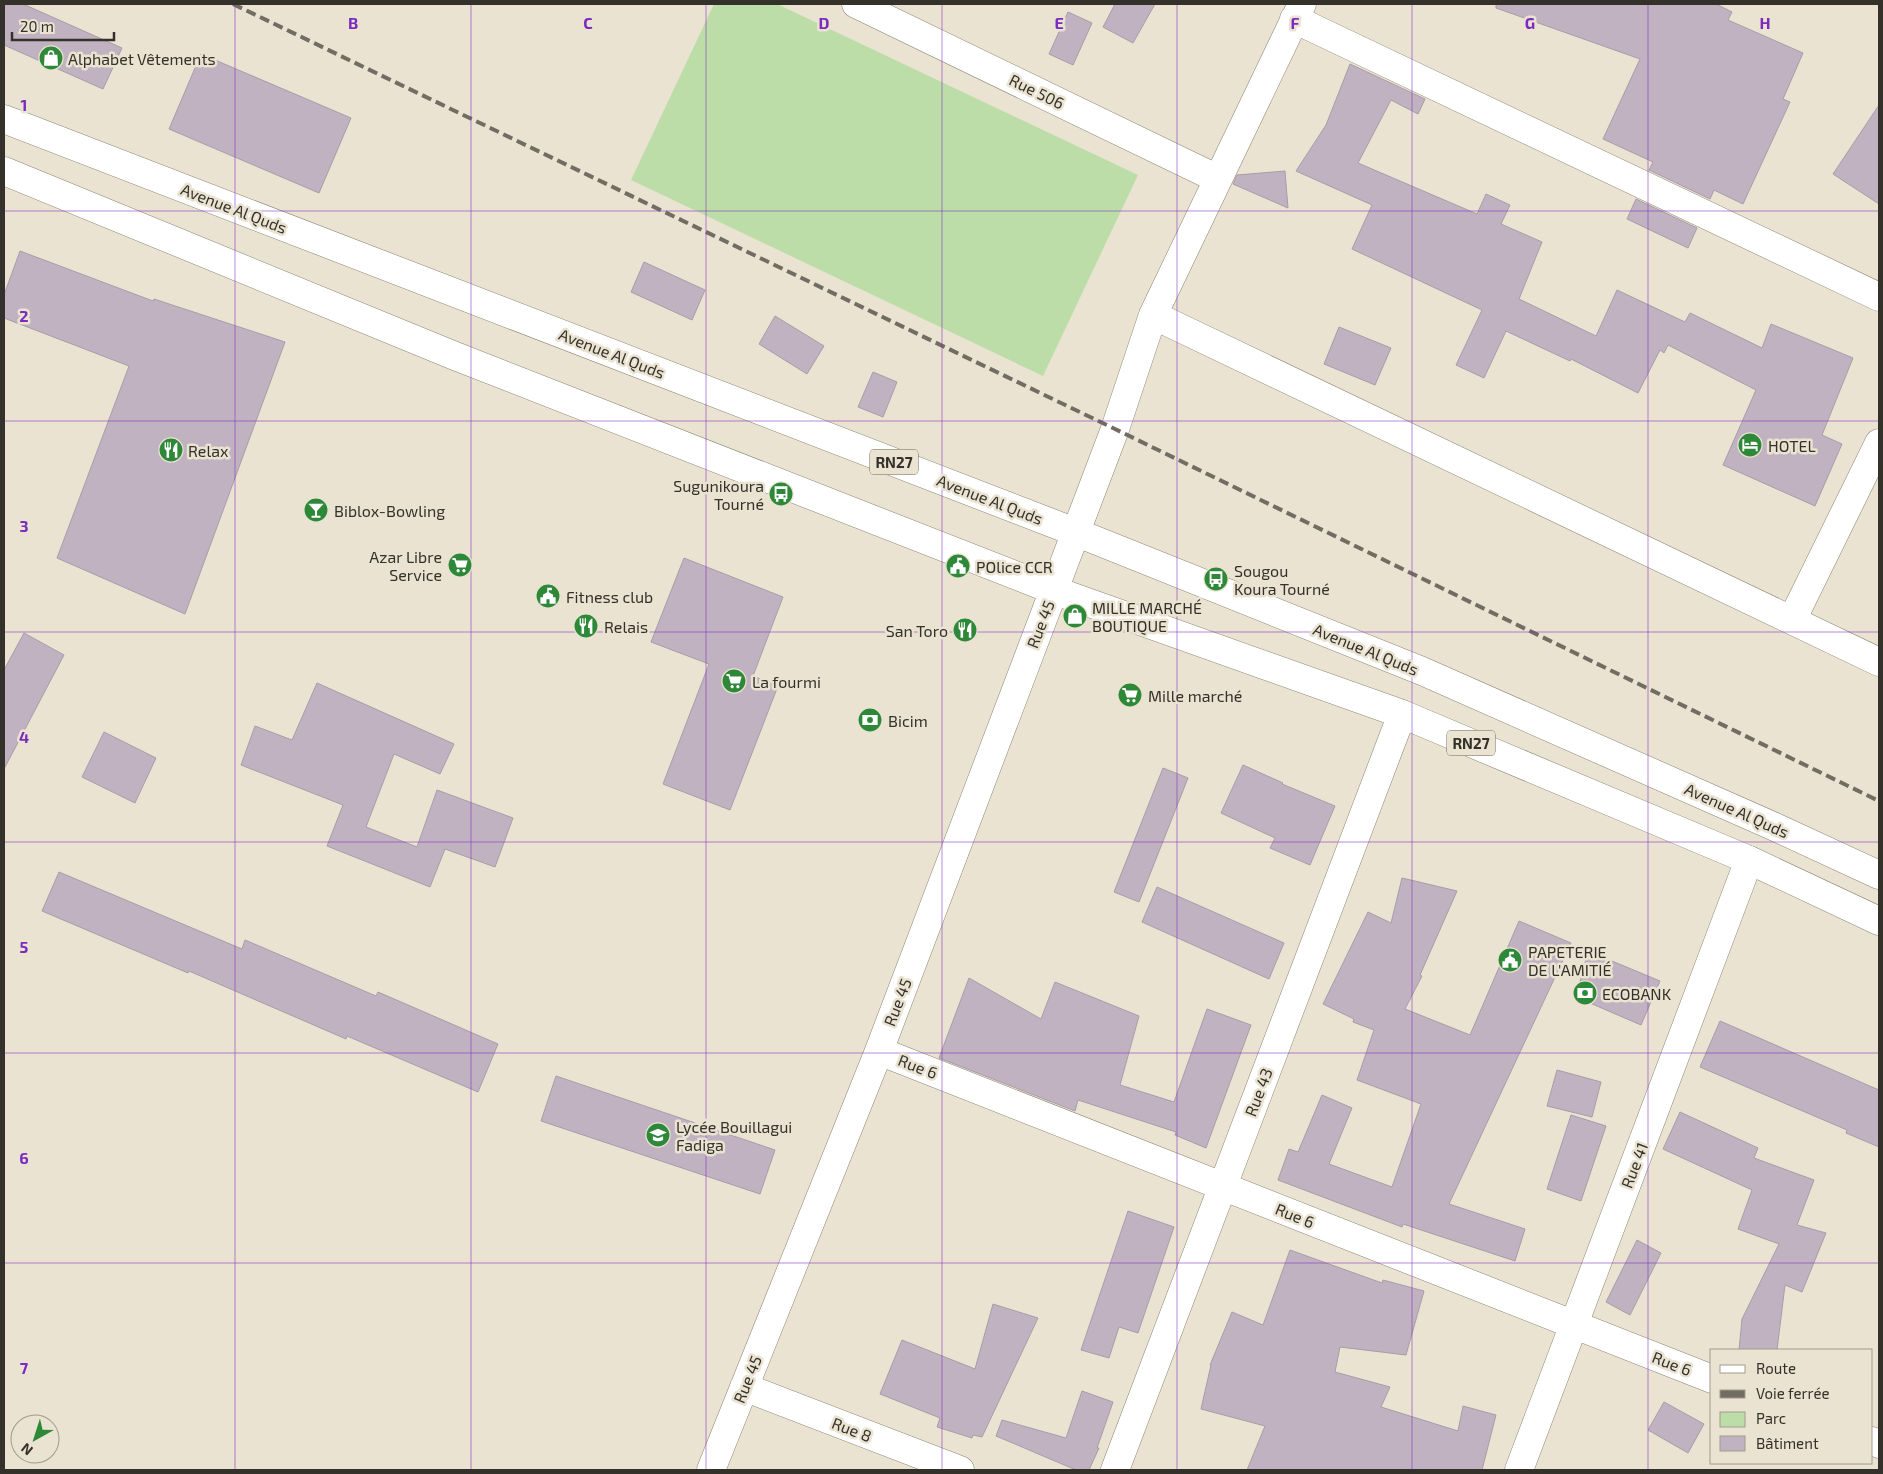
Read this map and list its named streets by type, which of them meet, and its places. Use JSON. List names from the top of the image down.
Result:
{
  "streets": {
    "street": [
      "Rue 506",
      "Avenue Al Quds",
      "RN27",
      "Rue 45",
      "Rue 6",
      "Rue 43",
      "Rue 41",
      "Rue 8"
    ]
  },
  "crossings": [
    ["Rue 506", "Rue 45"],
    ["Avenue Al Quds", "Rue 45"],
    ["RN27", "Rue 45"],
    ["RN27", "Rue 43"],
    ["RN27", "Rue 41"],
    ["Rue 45", "Rue 6"],
    ["Rue 45", "Rue 8"],
    ["Rue 6", "Rue 43"],
    ["Rue 6", "Rue 41"]
  ],
  "places": {
    "shop": ["Alphabet Vêtements", "MILLE MARCHÉ BOUTIQUE"],
    "hotel": ["HOTEL"],
    "restaurant": ["Relax", "Relais", "San Toro"],
    "bus stop": ["Sugunikoura Tourné", "Sougou Koura Tourné"],
    "bar": ["Biblox-Bowling"],
    "supermarket": ["Azar Libre Service", "La fourmi", "Mille marché"],
    "public building": ["POlice CCR", "Fitness club", "PAPETERIE DE L'AMITIÉ"],
    "bank": ["Bicim", "ECOBANK"],
    "school or university": ["Lycée Bouillagui Fadiga"]
  },
  "legend": [
    "Route",
    "Voie ferrée",
    "Parc",
    "Bâtiment"
  ],
  "scale_bar": "20 m",
  "north": "bottom left",
  "grid": {
    "columns": [
      "B",
      "C",
      "D",
      "E",
      "F",
      "G",
      "H"
    ],
    "rows": [
      "1",
      "2",
      "3",
      "4",
      "5",
      "6",
      "7"
    ]
  }
}
